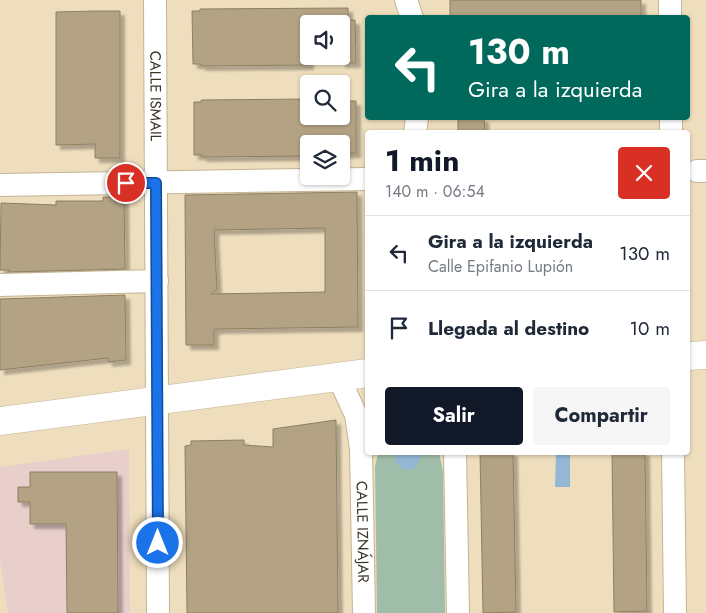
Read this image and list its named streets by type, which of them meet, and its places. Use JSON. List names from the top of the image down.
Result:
{
  "streets": {
    "street": ["CALLE ISMAIL", "CALLE IZNÁJAR"]
  },
  "page": {
    "turn": ["130 m", "Gira a la izquierda"],
    "heading": ["1 min", "140 m · 06:54"],
    "list": [
      {
        "name": "Gira a la izquierda",
        "note": "Calle Epifanio Lupión",
        "value": "130 m"
      },
      {
        "name": "Llegada al destino",
        "value": "10 m"
      }
    ],
    "buttons": ["Salir", "Compartir"]
  }
}
